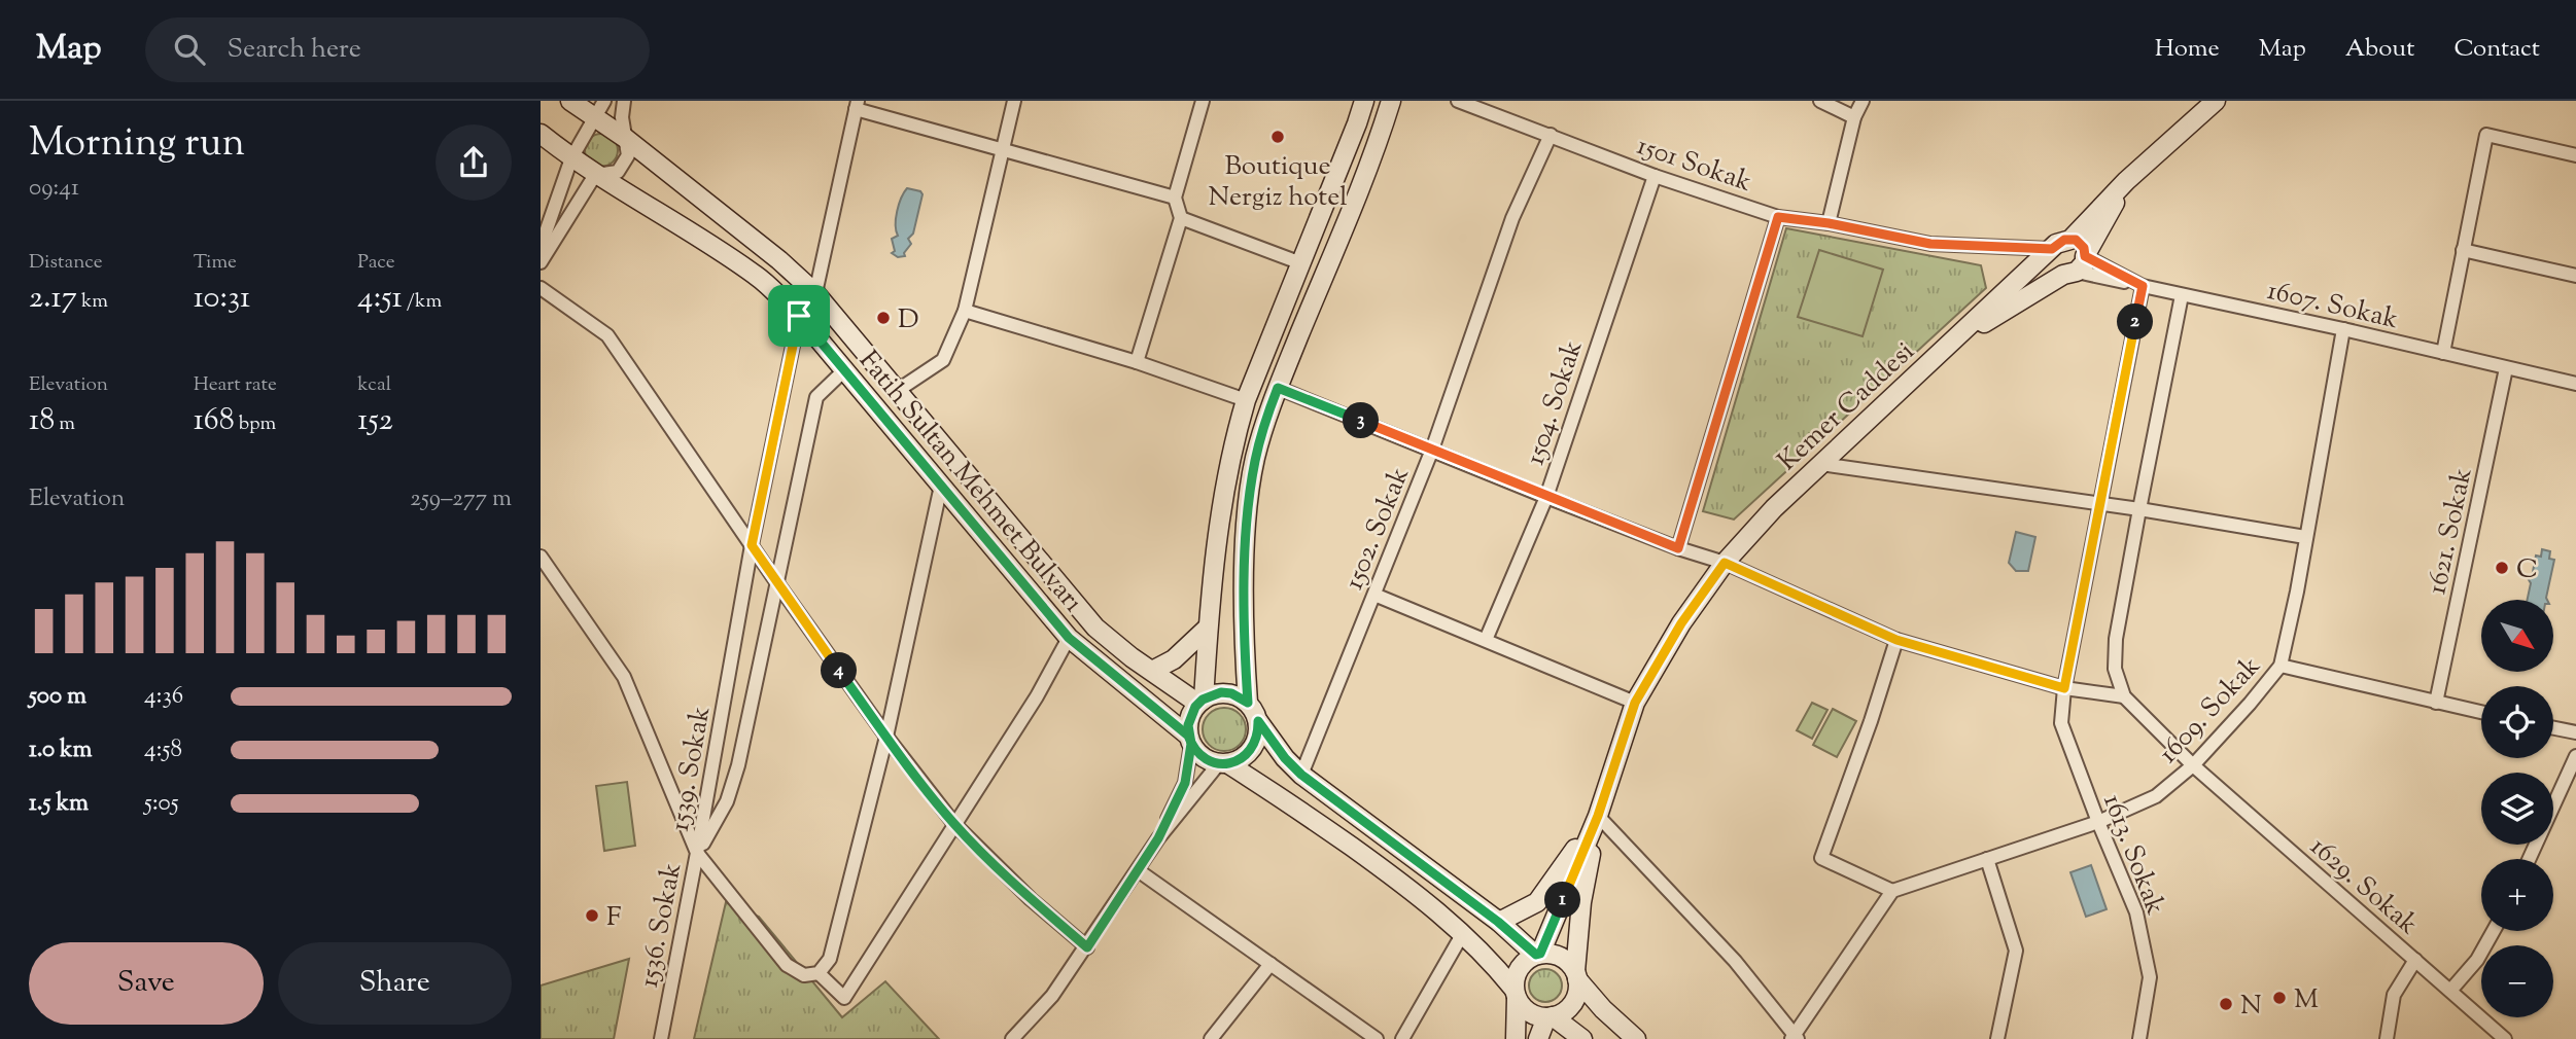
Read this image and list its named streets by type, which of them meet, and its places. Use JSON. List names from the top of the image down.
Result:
{
  "streets": {
    "main road": ["Kemer Caddesi", "Fatih Sultan Mehmet Bulvarı"],
    "street": [
      "1501 Sokak",
      "1607. Sokak",
      "1504. Sokak",
      "1502. Sokak",
      "1621. Sokak",
      "1609. Sokak",
      "1539. Sokak",
      "1613. Sokak",
      "1629. Sokak",
      "1536. Sokak"
    ]
  },
  "crossings": [
    ["1501 Sokak", "1607. Sokak"],
    ["1501 Sokak", "1504. Sokak"],
    ["1501 Sokak", "Kemer Caddesi"],
    ["1501 Sokak", "1502. Sokak"],
    ["1607. Sokak", "Kemer Caddesi"],
    ["1607. Sokak", "1621. Sokak"],
    ["1607. Sokak", "1609. Sokak"],
    ["1607. Sokak", "1613. Sokak"],
    ["Fatih Sultan Mehmet Bulvarı", "1539. Sokak"],
    ["1609. Sokak", "1613. Sokak"],
    ["1609. Sokak", "1629. Sokak"],
    ["1539. Sokak", "1536. Sokak"]
  ],
  "places": [
    "Boutique Nergiz hotel",
    "D",
    "C",
    "F",
    "M",
    "N"
  ],
  "north": "bottom right",
  "page": {
    "header": "Map",
    "search": "Search here",
    "nav": [
      "Home",
      "Map",
      "About",
      "Contact"
    ],
    "heading": ["Morning run", "09:41"],
    "stats": [
      ["Distance", "2.17 km"],
      ["Time", "10:31"],
      ["Pace", "4:51 /km"],
      ["Elevation", "18 m"],
      ["Heart rate", "168 bpm"],
      ["kcal", "152"]
    ],
    "pins": [
      "2",
      "3",
      "4",
      "1"
    ],
    "chart": ["Elevation", "259–277 m"],
    "map_buttons": ["+", "−"],
    "list": [
      {
        "name": "500 m",
        "note": "4:36"
      },
      {
        "name": "1.0 km",
        "note": "4:58"
      },
      {
        "name": "1.5 km",
        "note": "5:05"
      }
    ],
    "buttons": ["Save", "Share"]
  }
}
